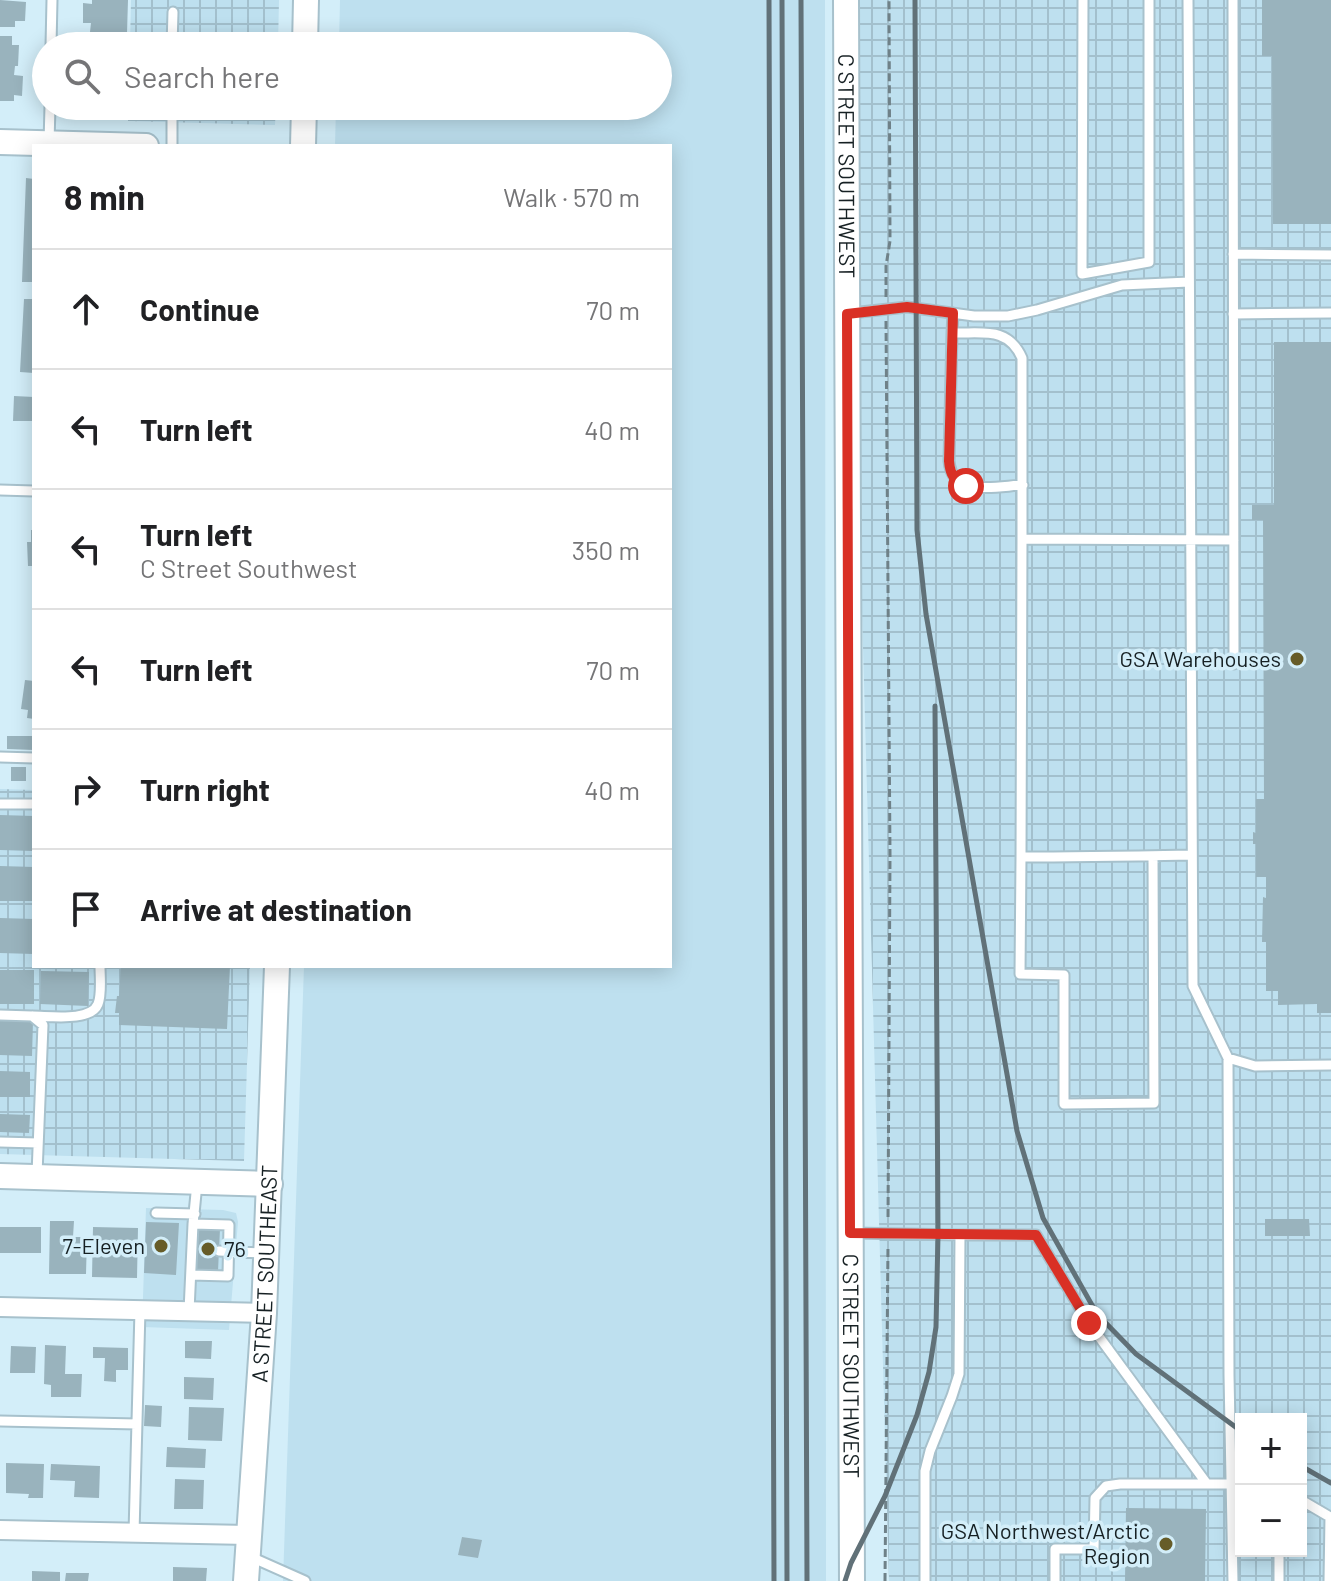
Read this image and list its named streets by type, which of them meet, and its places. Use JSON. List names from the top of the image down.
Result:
{
  "streets": {
    "main road": ["C STREET SOUTHWEST", "A STREET SOUTHEAST"]
  },
  "places": [
    "GSA Warehouses",
    "7-Eleven",
    "76",
    "GSA Northwest/Arctic Region"
  ],
  "page": {
    "search": "Search here",
    "heading": ["8 min", "Walk · 570 m"],
    "list": [
      ["Continue", "70 m"],
      ["Turn left", "40 m"],
      ["Turn left", "C Street Southwest", "350 m"],
      ["Turn left", "70 m"],
      ["Turn right", "40 m"],
      "Arrive at destination"
    ],
    "map_buttons": ["+", "−"]
  }
}
